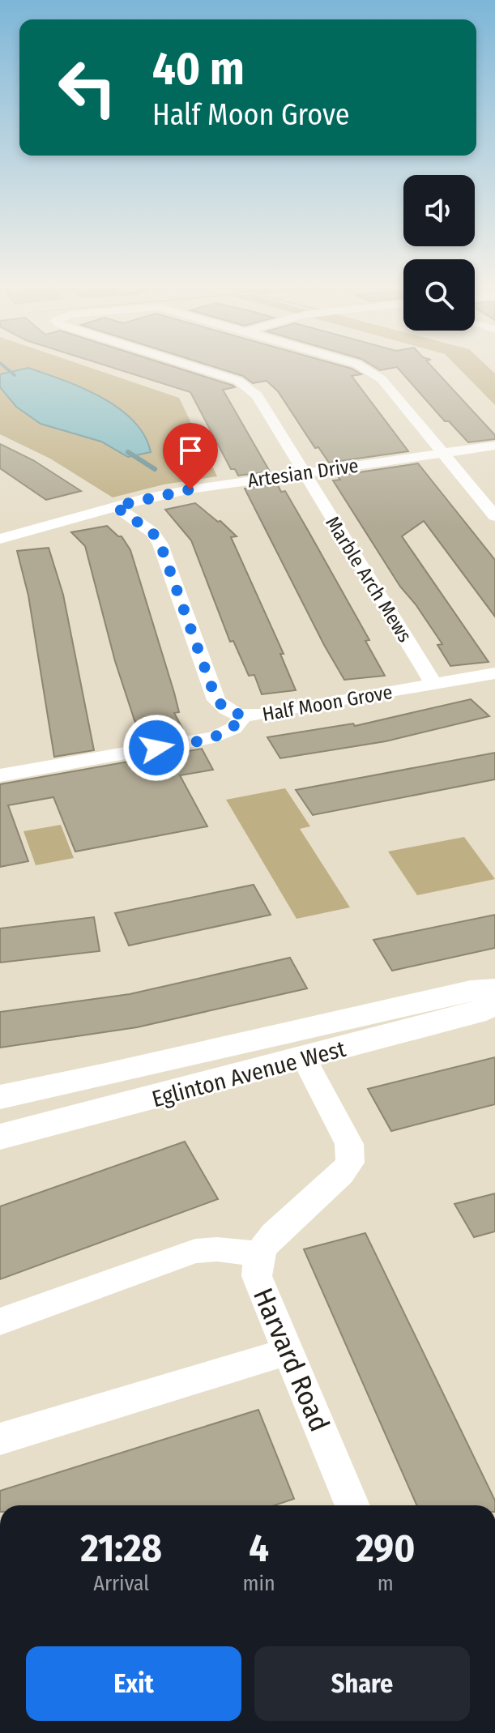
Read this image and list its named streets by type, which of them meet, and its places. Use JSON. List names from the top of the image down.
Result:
{
  "streets": {
    "main road": ["Eglinton Avenue West"],
    "street": [
      "Artesian Drive",
      "Marble Arch Mews",
      "Half Moon Grove",
      "Harvard Road"
    ]
  },
  "crossings": [
    ["Artesian Drive", "Marble Arch Mews"],
    ["Artesian Drive", "Half Moon Grove"],
    ["Marble Arch Mews", "Half Moon Grove"],
    ["Eglinton Avenue West", "Harvard Road"]
  ],
  "page": {
    "turn": ["40 m", "Half Moon Grove"],
    "eta": [
      "21:28",
      "Arrival",
      "4",
      "min",
      "290",
      "m"
    ],
    "buttons": ["Exit", "Share"]
  }
}
